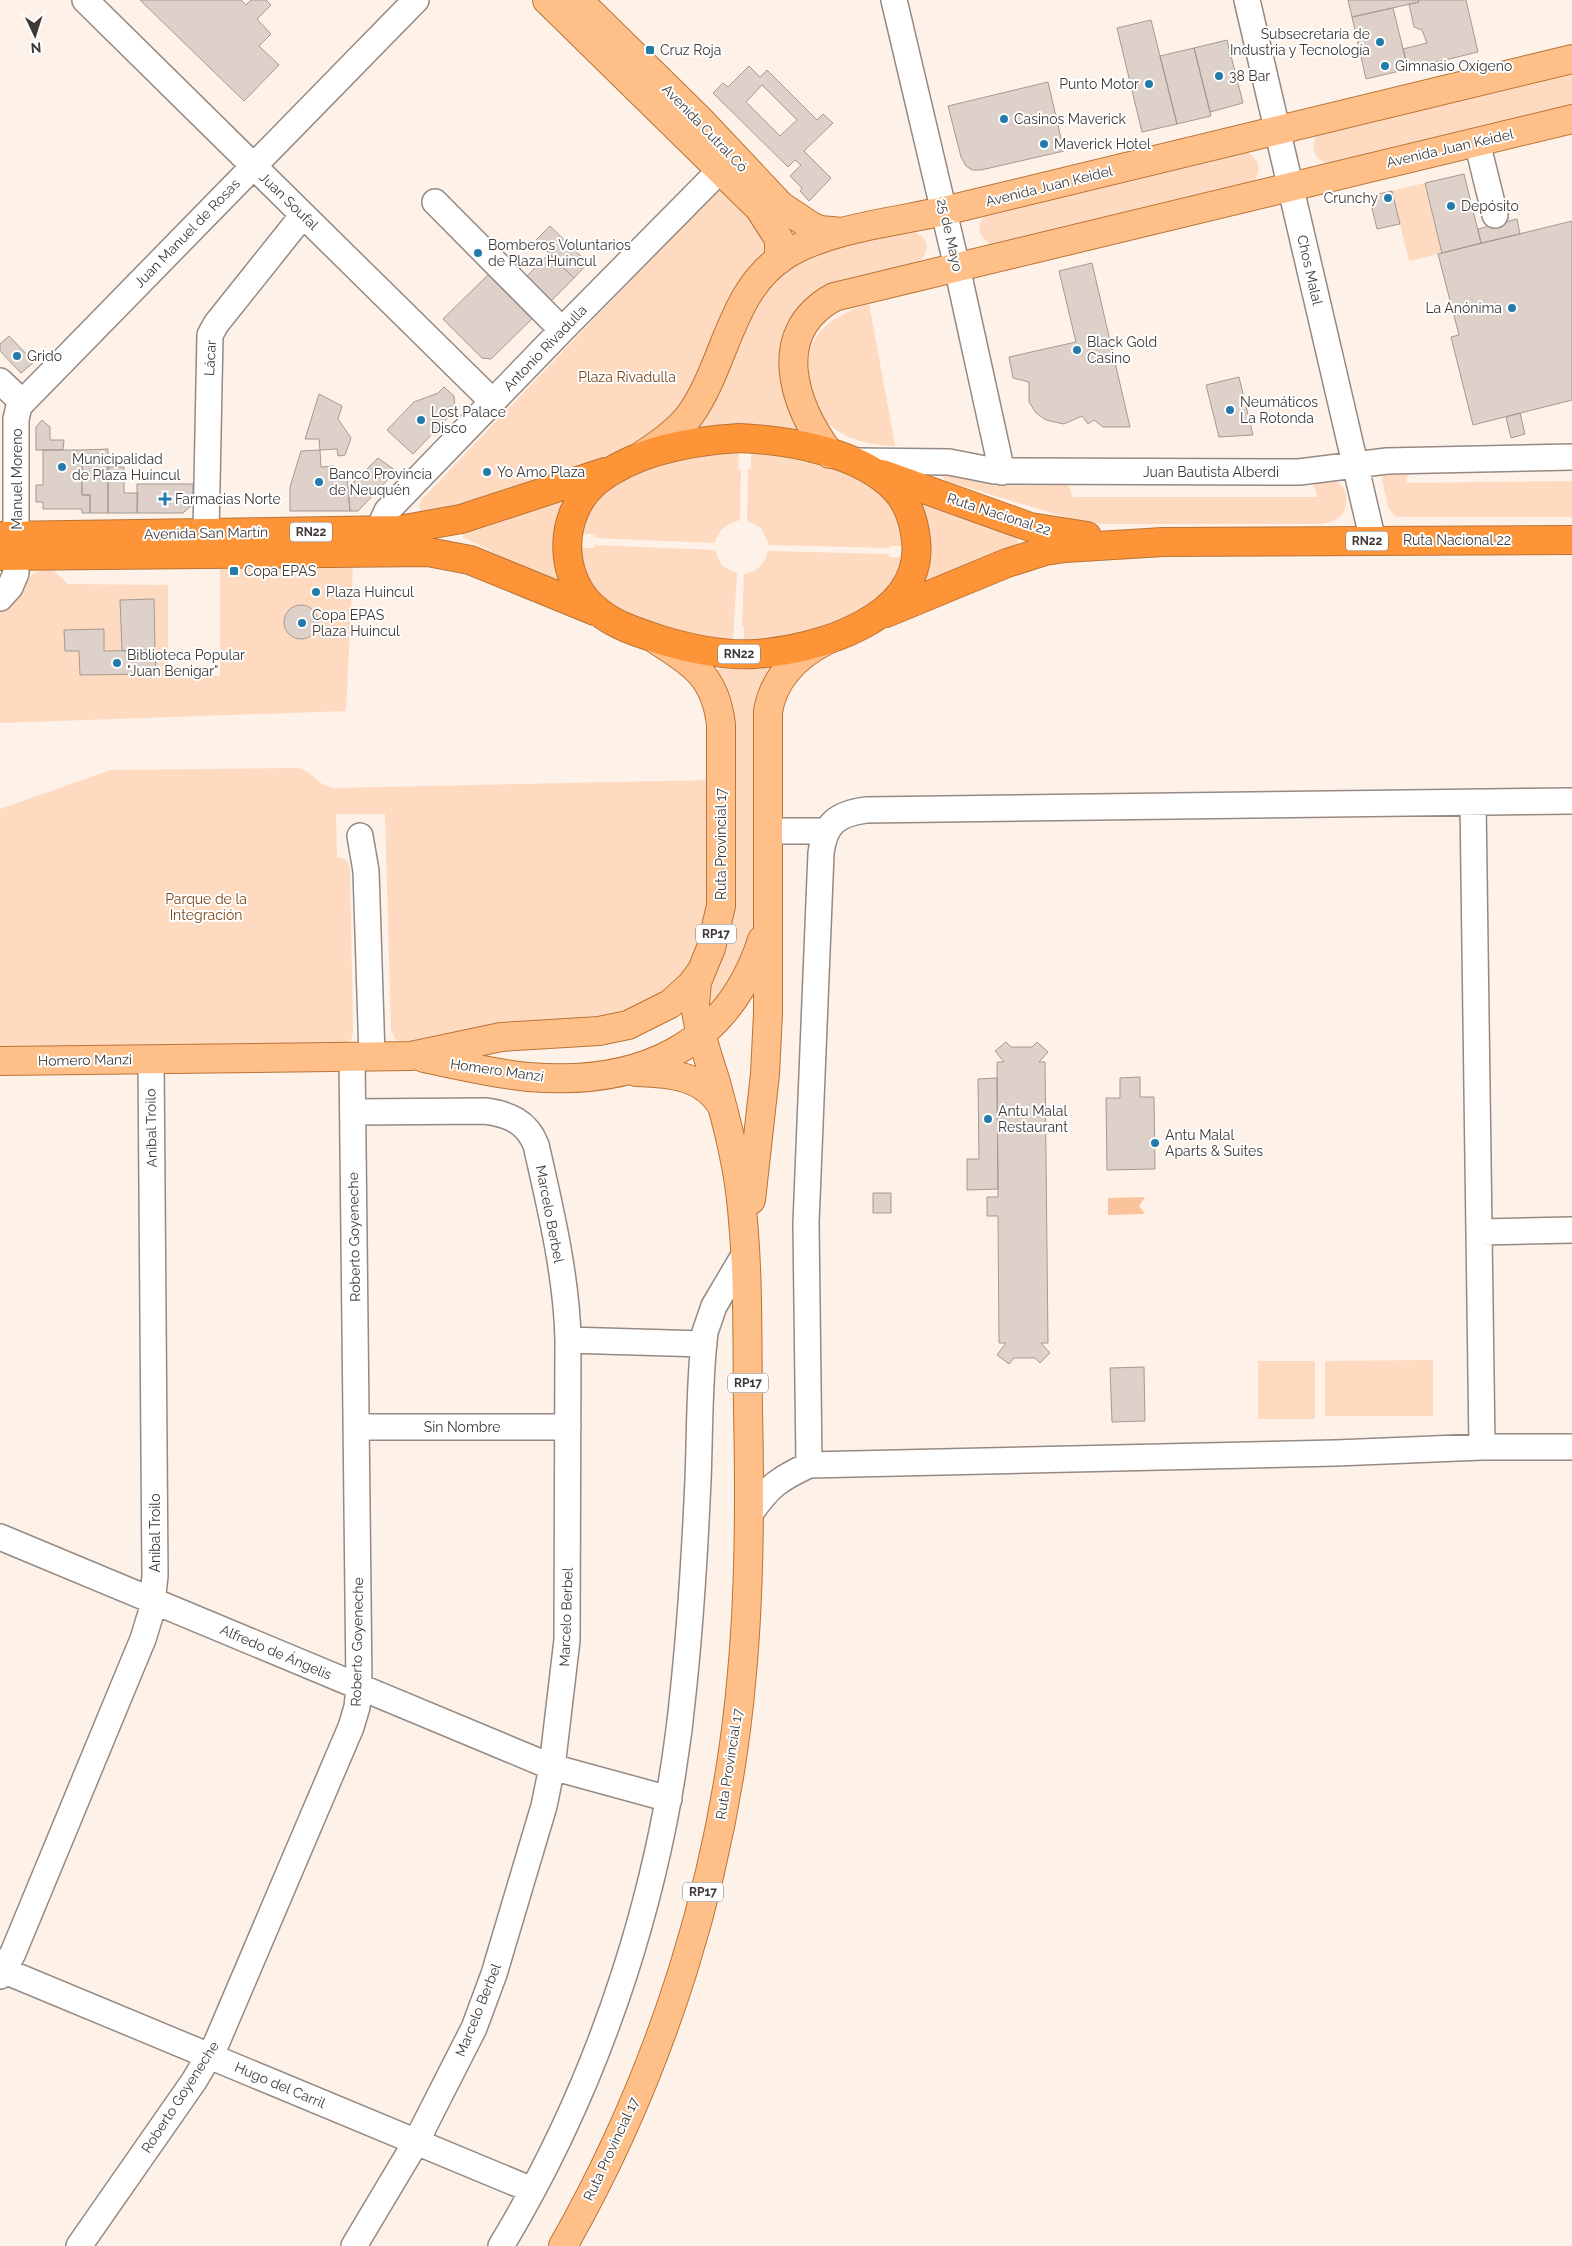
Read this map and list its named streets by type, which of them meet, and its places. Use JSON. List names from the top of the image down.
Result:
{
  "streets": {
    "highway": ["Ruta Nacional 22", "RN22", "Avenida San Martín"],
    "main road": [
      "Avenida Cutral Có",
      "Avenida Juan Keidel",
      "Ruta Provincial 17",
      "RP17",
      "Homero Manzi"
    ],
    "street": [
      "Juan Soufal",
      "Juan Manuel de Rosas",
      "25 de Mayo",
      "Chos Malal",
      "Antonio Rivadulla",
      "Lácar",
      "Juan Bautista Alberdi",
      "Manuel Moreno",
      "Aníbal Troilo",
      "Marcelo Berbel",
      "Roberto Goyeneche",
      "Sin Nombre",
      "Alfredo de Ángelis",
      "Hugo del Carril"
    ]
  },
  "crossings": [
    ["Avenida Cutral Có", "Avenida Juan Keidel"],
    ["Avenida Cutral Có", "Antonio Rivadulla"],
    ["Avenida Juan Keidel", "25 de Mayo"],
    ["Avenida Juan Keidel", "Chos Malal"],
    ["Avenida Juan Keidel", "Juan Bautista Alberdi"],
    ["Avenida Juan Keidel", "Ruta Nacional 22"],
    ["Avenida Juan Keidel", "RN22"],
    ["Avenida Juan Keidel", "Avenida San Martín"],
    ["Juan Soufal", "Juan Manuel de Rosas"],
    ["Juan Soufal", "Antonio Rivadulla"],
    ["Juan Soufal", "Lácar"],
    ["Juan Manuel de Rosas", "Manuel Moreno"],
    ["25 de Mayo", "Juan Bautista Alberdi"],
    ["Chos Malal", "Juan Bautista Alberdi"],
    ["Chos Malal", "Ruta Nacional 22"],
    ["Antonio Rivadulla", "Avenida San Martín"],
    ["Lácar", "Avenida San Martín"],
    ["Juan Bautista Alberdi", "Ruta Nacional 22"],
    ["Juan Bautista Alberdi", "RN22"],
    ["Manuel Moreno", "Avenida San Martín"],
    ["Ruta Nacional 22", "RN22"],
    ["RN22", "Avenida San Martín"],
    ["RN22", "Ruta Provincial 17"],
    ["Ruta Provincial 17", "Homero Manzi"],
    ["Homero Manzi", "Aníbal Troilo"],
    ["Homero Manzi", "Roberto Goyeneche"],
    ["Aníbal Troilo", "Alfredo de Ángelis"],
    ["Aníbal Troilo", "Hugo del Carril"],
    ["Marcelo Berbel", "Roberto Goyeneche"],
    ["Marcelo Berbel", "Sin Nombre"],
    ["Marcelo Berbel", "Alfredo de Ángelis"],
    ["Marcelo Berbel", "Hugo del Carril"],
    ["Roberto Goyeneche", "Sin Nombre"],
    ["Roberto Goyeneche", "Alfredo de Ángelis"],
    ["Roberto Goyeneche", "Hugo del Carril"]
  ],
  "parks": ["Plaza Rivadulla", "Parque de la Integración"],
  "places": {
    "other": [
      "Subsecretaría de Industria y Tecnología",
      "Gimnasio Oxígeno",
      "38 Bar",
      "Punto Motor",
      "Casinos Maverick",
      "Maverick Hotel",
      "Crunchy",
      "Depósito",
      "Bomberos Voluntarios de Plaza Huincul",
      "La Anónima",
      "Black Gold Casino",
      "Grido",
      "Neumáticos La Rotonda",
      "Lost Palace Disco",
      "Municipalidad de Plaza Huincul",
      "Yo Amo Plaza",
      "Banco Provincia de Neuquén",
      "Plaza Huincul",
      "Copa EPAS Plaza Huincul",
      "Biblioteca Popular \"Juan Benigar\"",
      "Antu Malal Restaurant",
      "Antu Malal Aparts & Suites"
    ],
    "transit": ["Cruz Roja", "Copa EPAS"],
    "health": ["Farmacias Norte"]
  },
  "north": "bottom"
}
